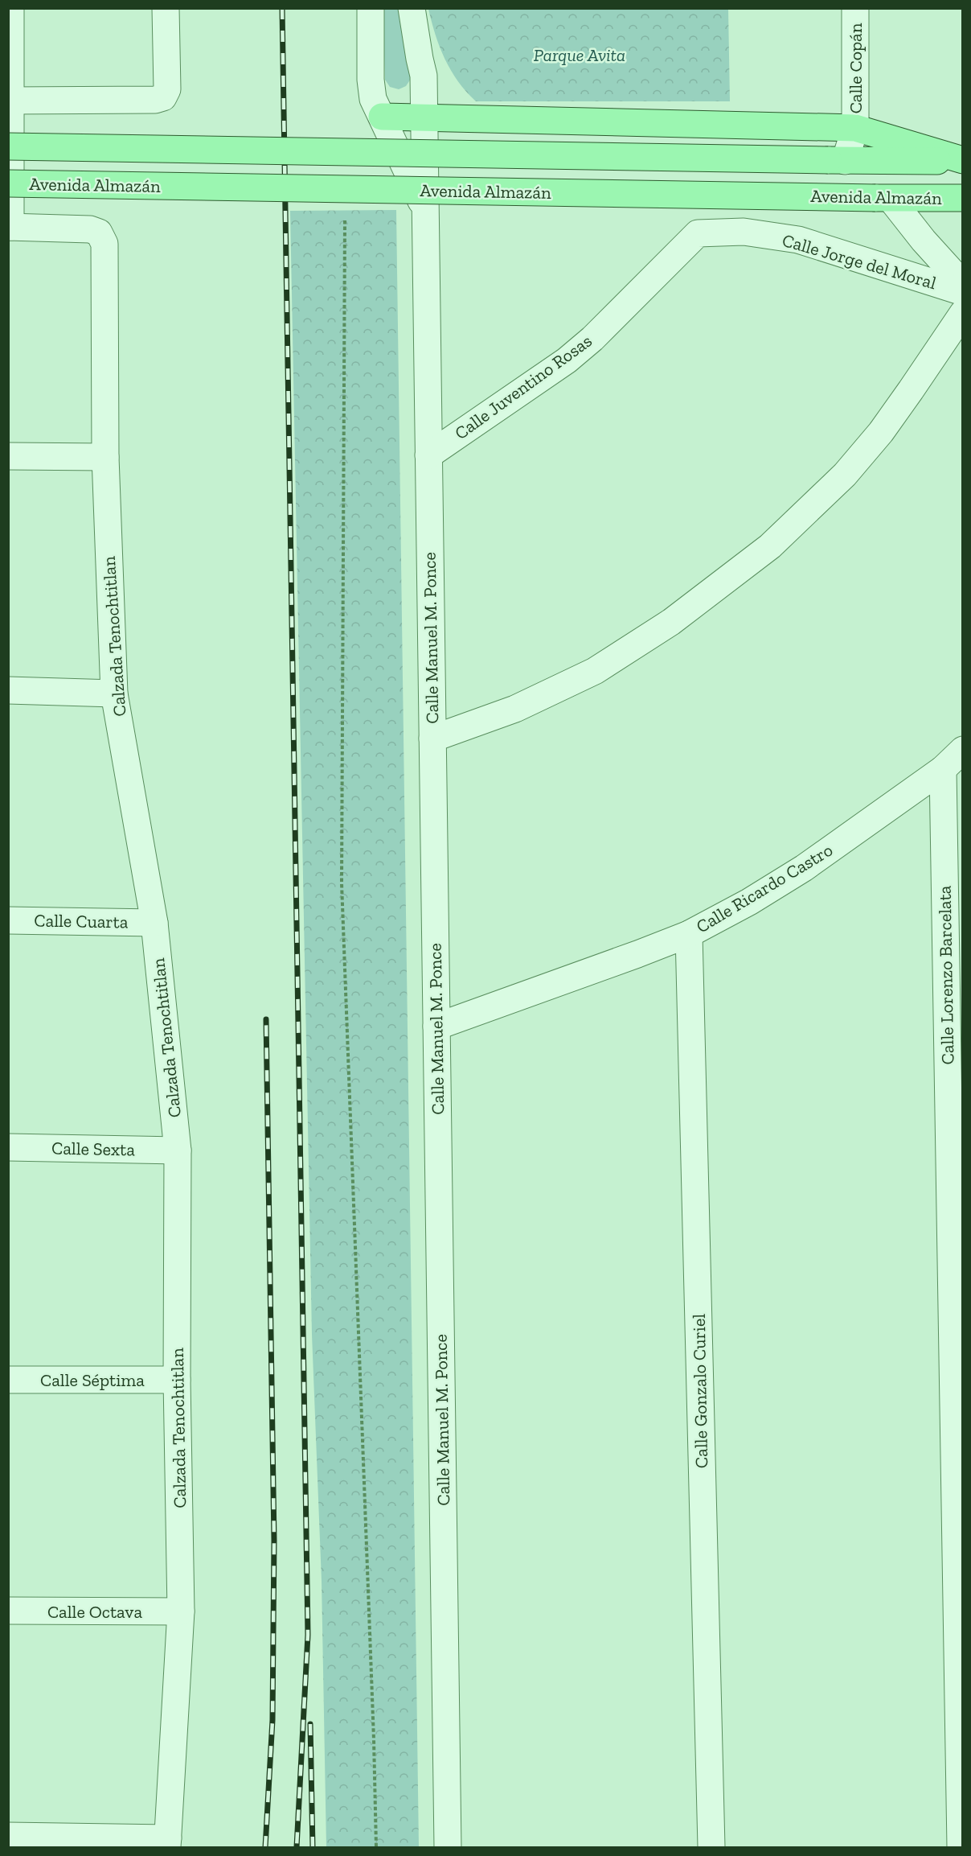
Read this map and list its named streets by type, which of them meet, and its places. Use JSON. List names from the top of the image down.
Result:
{
  "streets": {
    "main road": ["Avenida Almazán"],
    "street": [
      "Calle Copán",
      "Calle Jorge del Moral",
      "Calle Juventino Rosas",
      "Calzada Tenochtitlan",
      "Calle Manuel M. Ponce",
      "Calle Ricardo Castro",
      "Calle Cuarta",
      "Calle Lorenzo Barcelata",
      "Calle Sexta",
      "Calle Séptima",
      "Calle Gonzalo Curiel",
      "Calle Octava"
    ]
  },
  "crossings": [
    ["Calle Copán", "Avenida Almazán"],
    ["Calle Jorge del Moral", "Calle Juventino Rosas"],
    ["Calle Juventino Rosas", "Calle Manuel M. Ponce"],
    ["Calzada Tenochtitlan", "Calle Cuarta"],
    ["Calzada Tenochtitlan", "Calle Sexta"],
    ["Calzada Tenochtitlan", "Calle Séptima"],
    ["Calzada Tenochtitlan", "Calle Octava"],
    ["Calle Manuel M. Ponce", "Calle Ricardo Castro"],
    ["Calle Ricardo Castro", "Calle Lorenzo Barcelata"],
    ["Calle Ricardo Castro", "Calle Gonzalo Curiel"]
  ],
  "parks": ["Parque Avita"]
}
